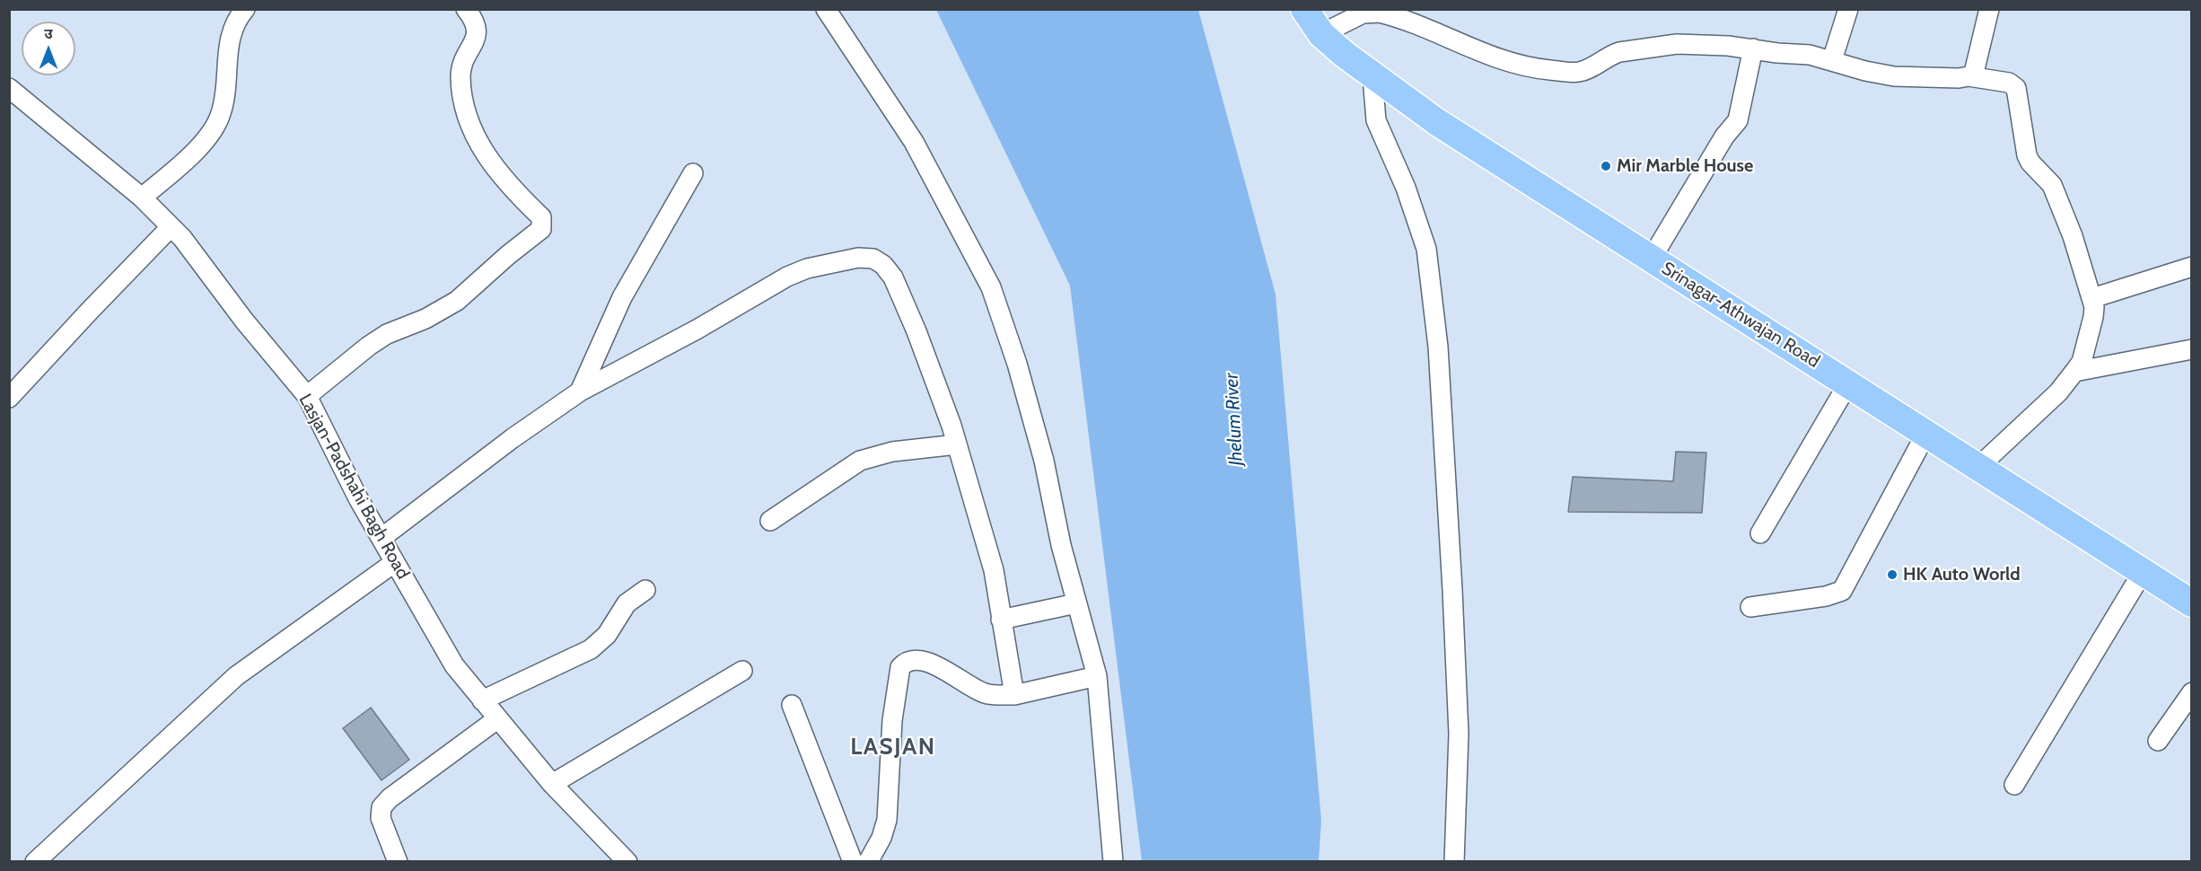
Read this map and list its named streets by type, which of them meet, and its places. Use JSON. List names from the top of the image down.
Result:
{
  "streets": {
    "highway": ["Srinagar-Athwajan Road"],
    "street": ["Lasjan-Padshahi Bagh Road"]
  },
  "districts": ["LASJAN"],
  "water": ["Jhelum River"],
  "places": ["Mir Marble House", "HK Auto World"],
  "north": "top"
}
